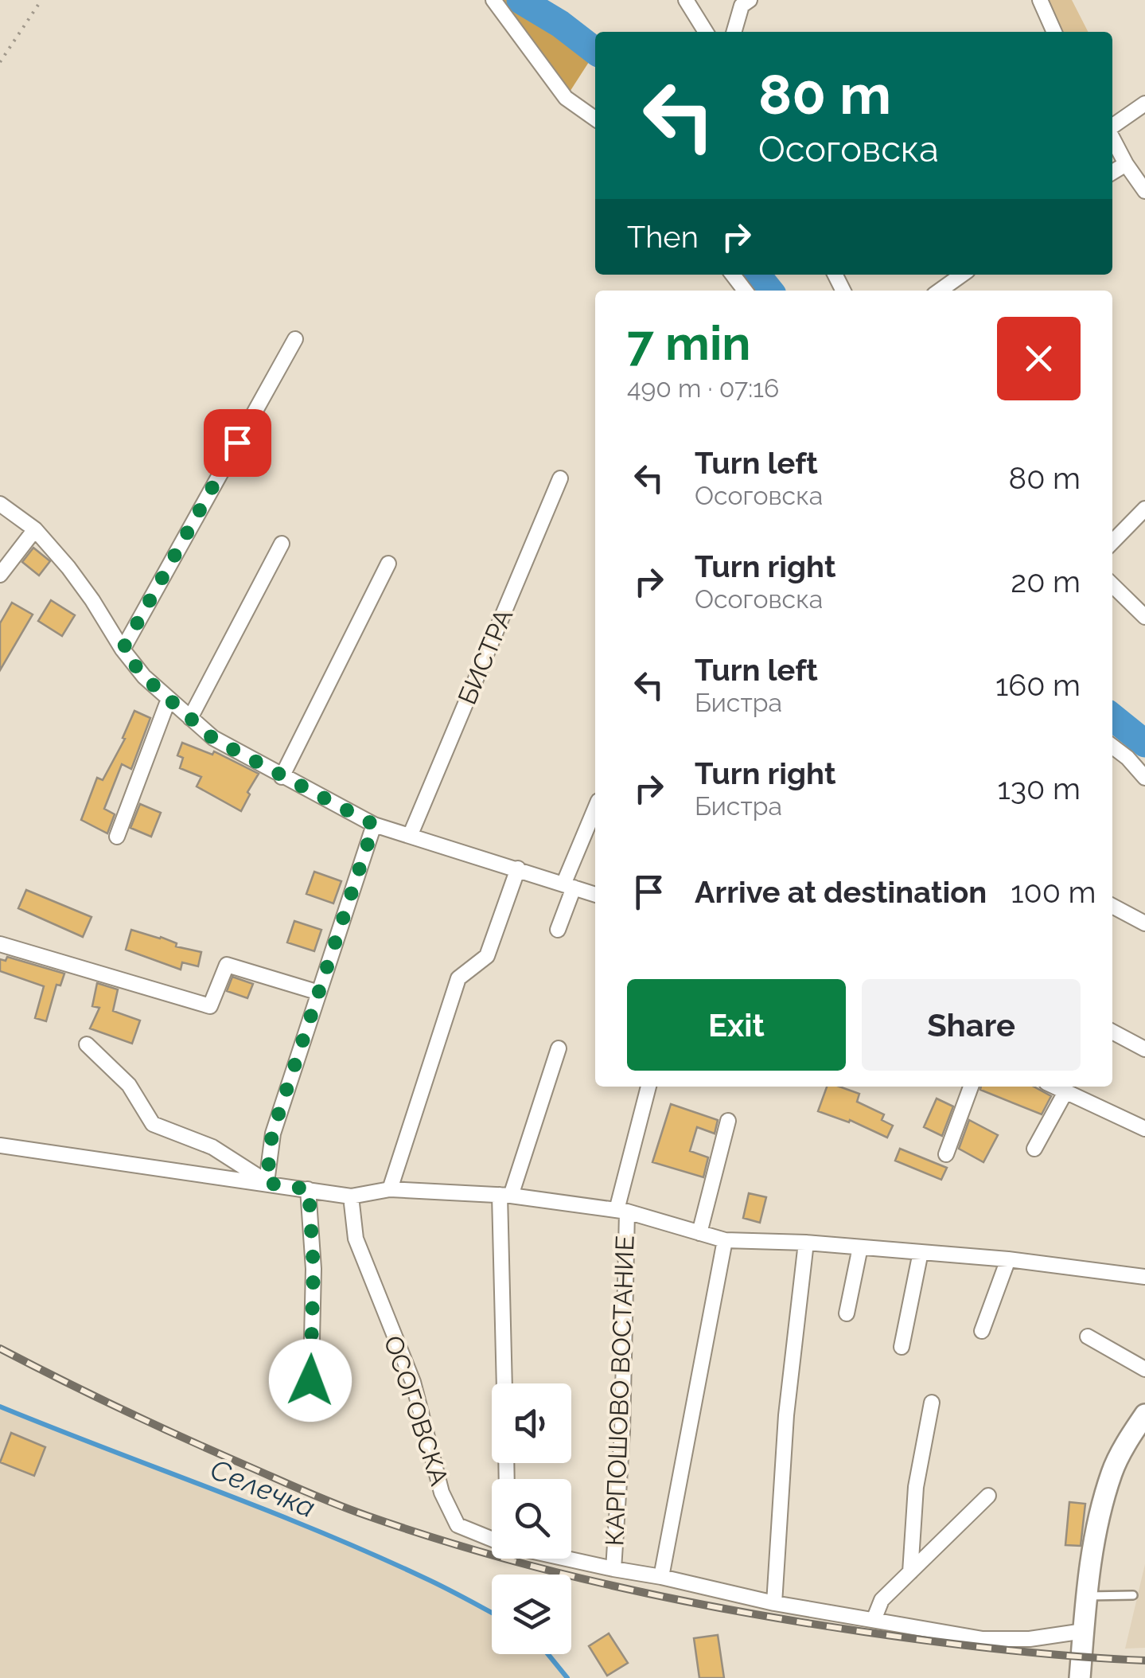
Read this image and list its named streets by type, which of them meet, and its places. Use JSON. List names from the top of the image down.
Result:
{
  "streets": {
    "street": ["БИСТРА", "КАРПОШОВО ВОСТАНИЕ", "ОСОГОВСКА"]
  },
  "crossings": [
    ["КАРПОШОВО ВОСТАНИЕ", "ОСОГОВСКА"]
  ],
  "water": ["Селечка"],
  "page": {
    "turn": ["80 m", "Осоговска"],
    "then": "Then",
    "heading": ["7 min", "490 m · 07:16"],
    "list": [
      {
        "name": "Turn left",
        "note": "Осоговска",
        "value": "80 m"
      },
      {
        "name": "Turn right",
        "note": "Осоговска",
        "value": "20 m"
      },
      {
        "name": "Turn left",
        "note": "Бистра",
        "value": "160 m"
      },
      {
        "name": "Turn right",
        "note": "Бистра",
        "value": "130 m"
      },
      {
        "name": "Arrive at destination",
        "value": "100 m"
      }
    ],
    "buttons": ["Exit", "Share"]
  }
}
